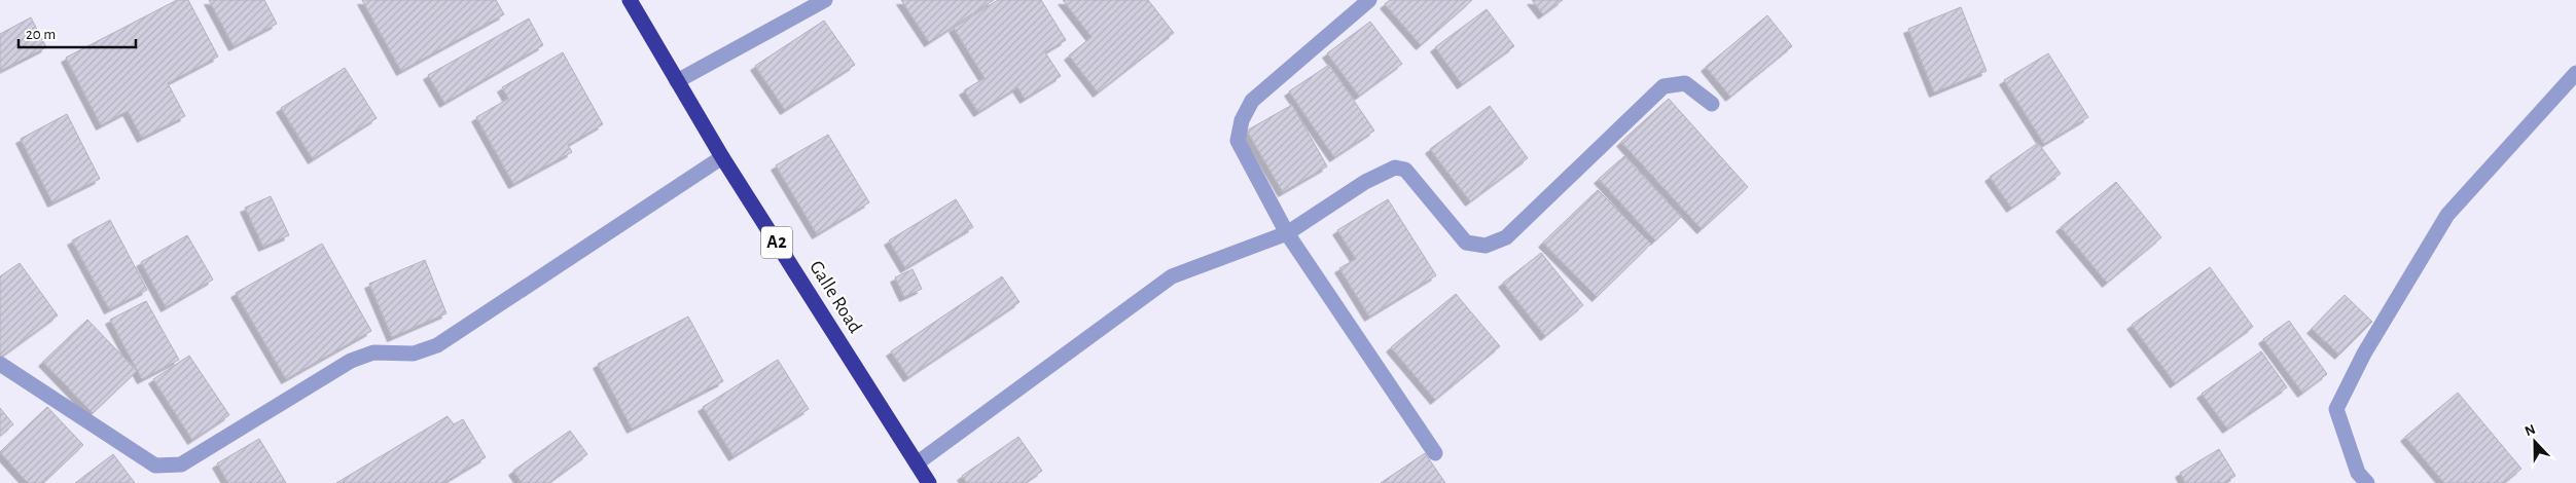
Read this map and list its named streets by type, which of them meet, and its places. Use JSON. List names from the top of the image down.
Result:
{
  "streets": {
    "highway": ["A2", "Galle Road"]
  },
  "scale_bar": "20 m",
  "north": "top"
}
